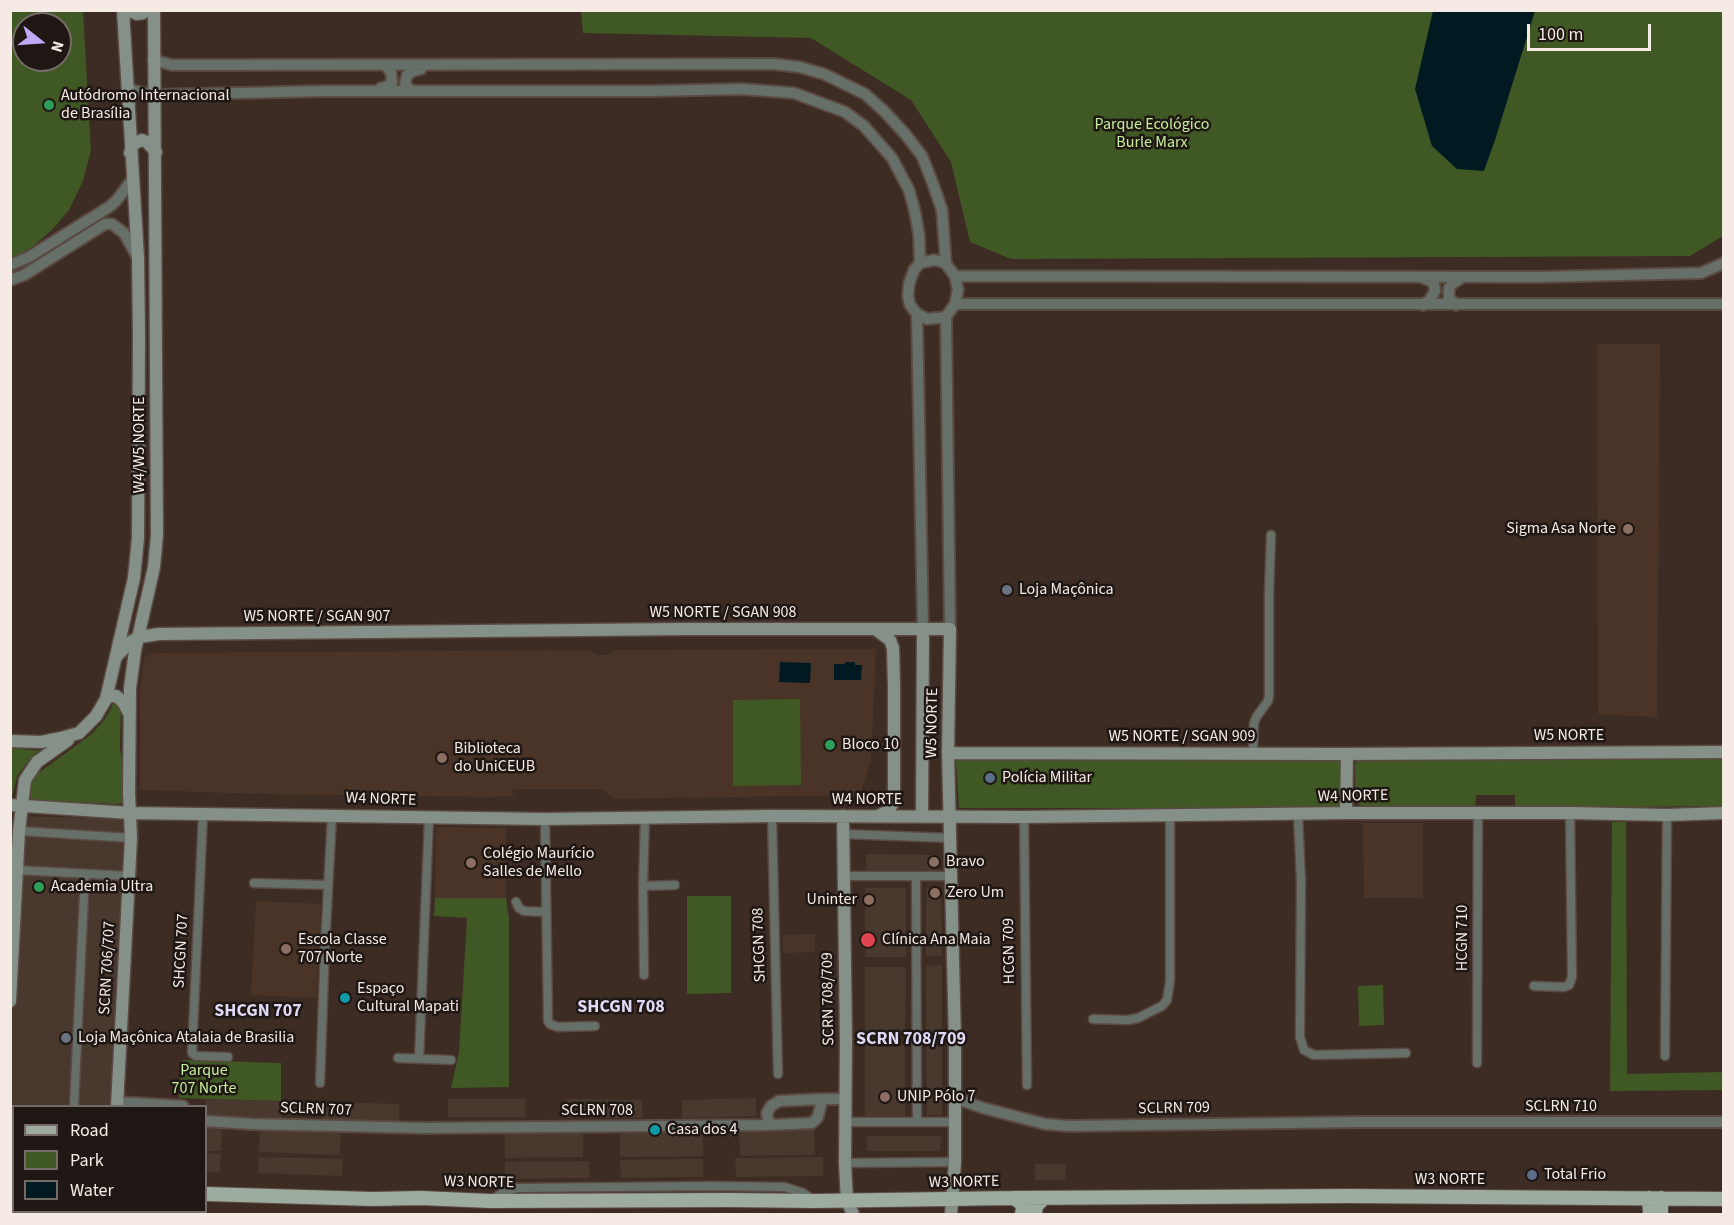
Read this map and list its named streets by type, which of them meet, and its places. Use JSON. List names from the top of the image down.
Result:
{
  "streets": {
    "main road": [
      "W4/W5 NORTE",
      "W5 NORTE / SGAN 908",
      "W5 NORTE / SGAN 907",
      "W5 NORTE",
      "W5 NORTE / SGAN 909",
      "W4 NORTE",
      "SCRN 706/707",
      "SCRN 708/709",
      "W3 NORTE"
    ],
    "street": [
      "HCGN 710",
      "SHCGN 708",
      "SHCGN 707",
      "HCGN 709",
      "SCLRN 710",
      "SCLRN 709",
      "SCLRN 707",
      "SCLRN 708"
    ]
  },
  "crossings": [
    ["W4/W5 NORTE", "W5 NORTE / SGAN 907"],
    ["W4/W5 NORTE", "W4 NORTE"],
    ["W4/W5 NORTE", "SCRN 706/707"],
    ["W5 NORTE / SGAN 908", "W5 NORTE / SGAN 907"],
    ["W5 NORTE / SGAN 908", "W5 NORTE"],
    ["W5 NORTE", "W5 NORTE / SGAN 909"],
    ["W5 NORTE", "W4 NORTE"],
    ["W4 NORTE", "HCGN 710"],
    ["W4 NORTE", "SHCGN 708"],
    ["W4 NORTE", "SHCGN 707"],
    ["W4 NORTE", "HCGN 709"],
    ["W4 NORTE", "SCRN 708/709"],
    ["SCRN 708/709", "W3 NORTE"],
    ["SCLRN 710", "SCLRN 709"],
    ["SCLRN 707", "SCLRN 708"]
  ],
  "districts": ["SHCGN 708", "SHCGN 707", "SCRN 708/709"],
  "parks": ["Parque Ecológico Burle Marx", "Parque 707 Norte"],
  "places": [
    "Autódromo Internacional de Brasília",
    "Sigma Asa Norte",
    "Loja Maçônica",
    "Bloco 10",
    "Biblioteca do UniCEUB",
    "Polícia Militar",
    "Bravo",
    "Colégio Maurício Salles de Mello",
    "Academia Ultra",
    "Zero Um",
    "Uninter",
    "Clínica Ana Maia",
    "Escola Classe 707 Norte",
    "Espaço Cultural Mapati",
    "Loja Maçônica Atalaia de Brasilia",
    "UNIP Pólo 7",
    "Casa dos 4",
    "Total Frio"
  ],
  "legend": ["Road", "Park", "Water"],
  "scale_bar": "100 m",
  "north": "right"
}
